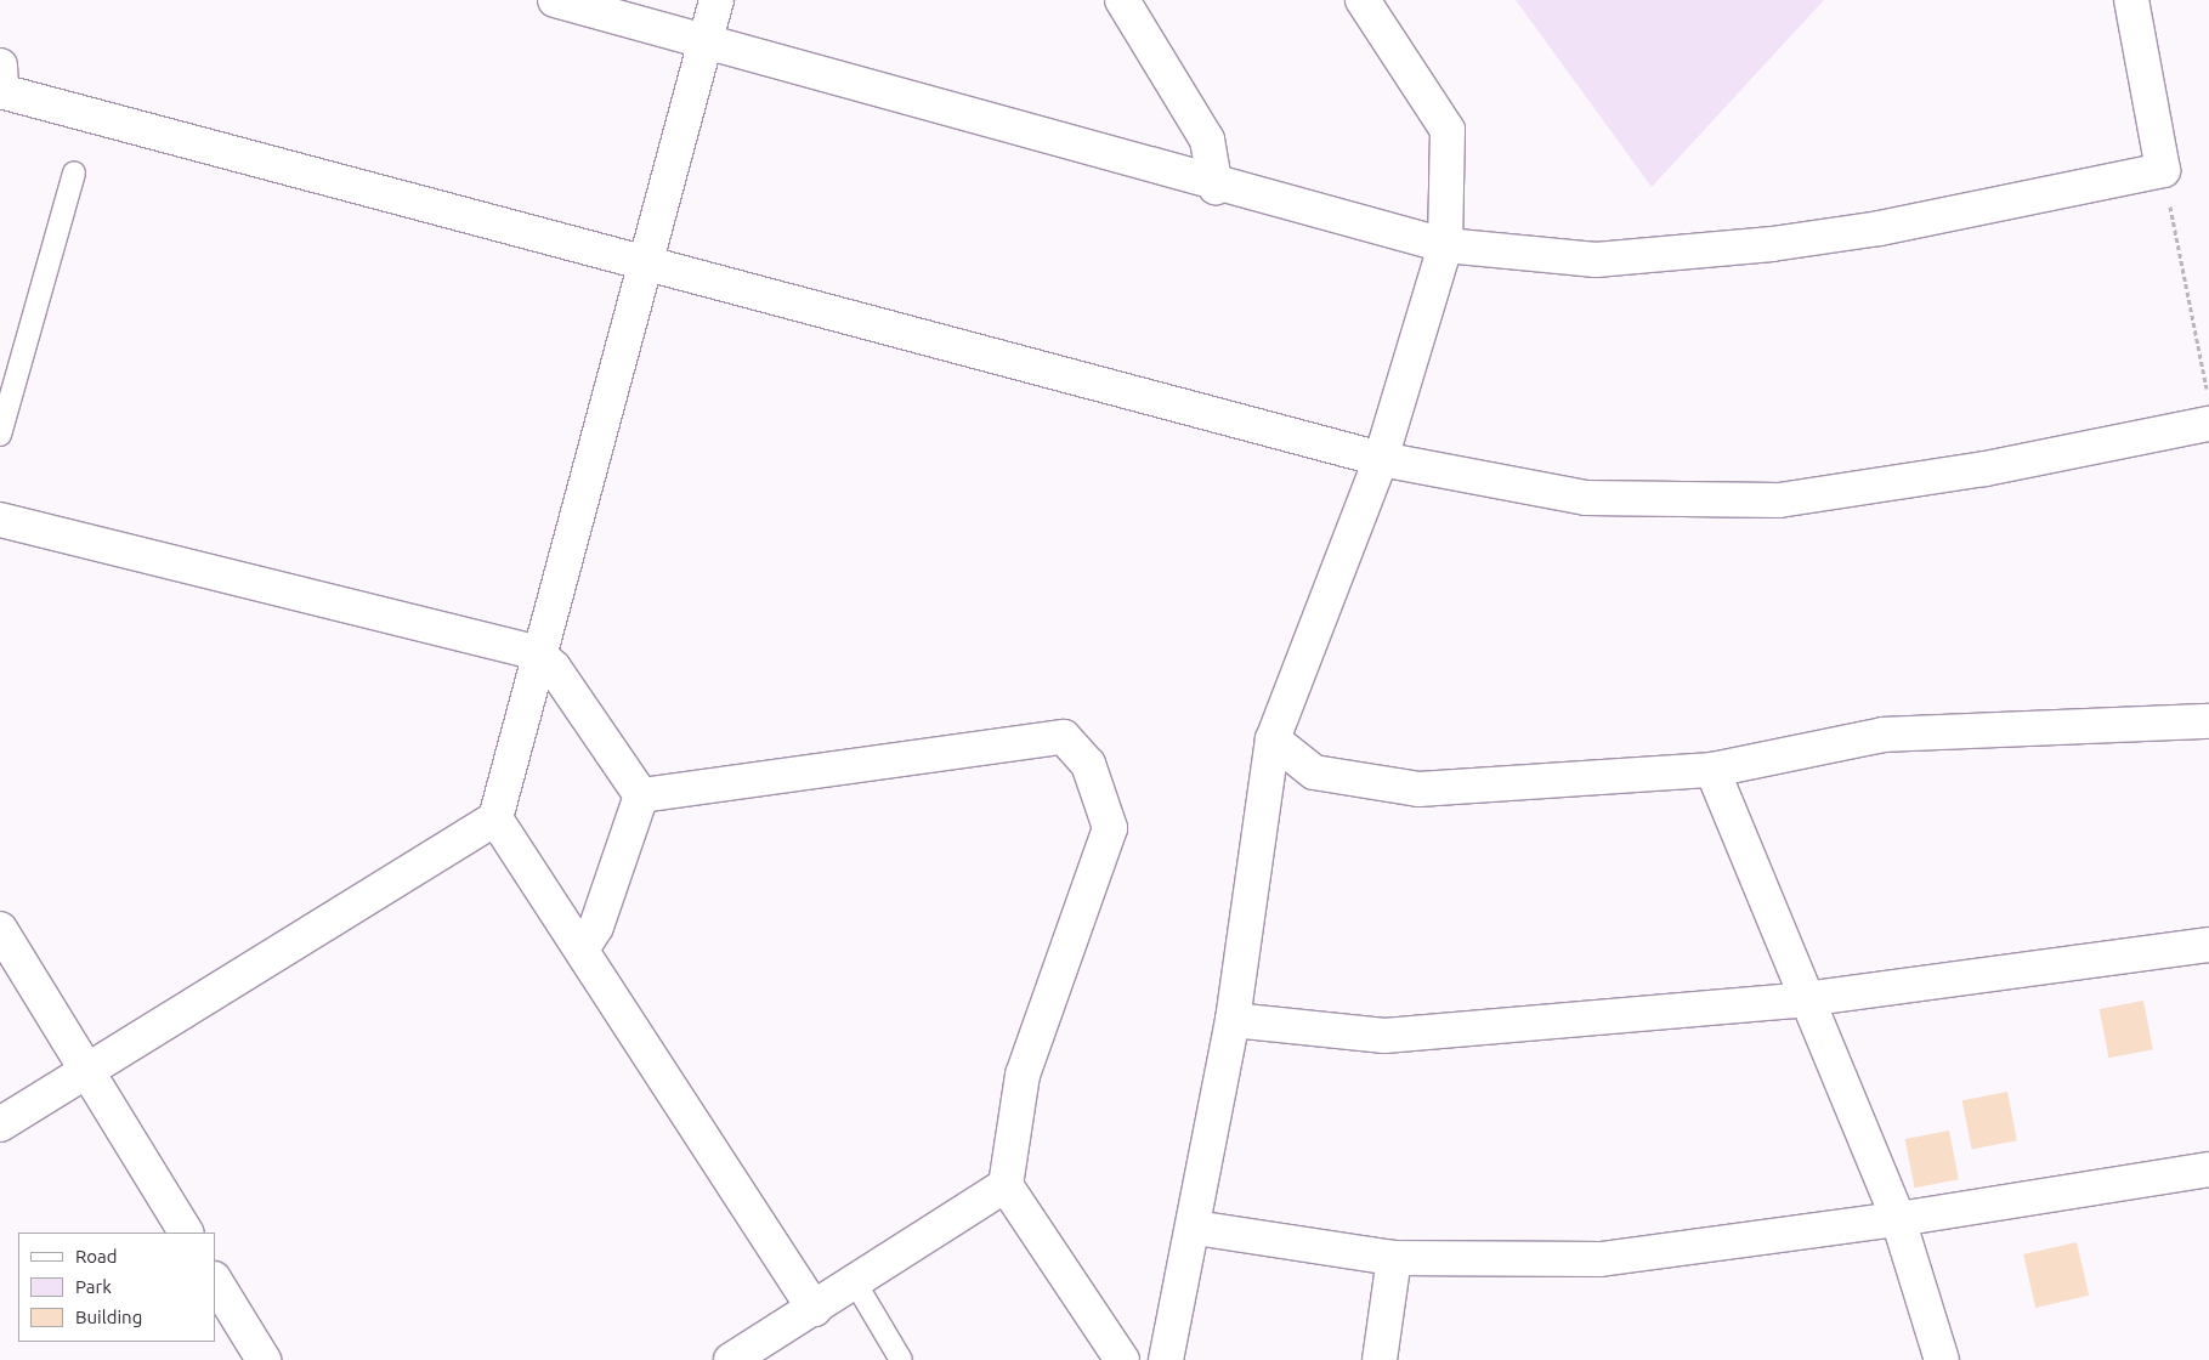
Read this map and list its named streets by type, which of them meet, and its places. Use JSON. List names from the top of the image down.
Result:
{
  "legend": ["Road", "Park", "Building"]
}
